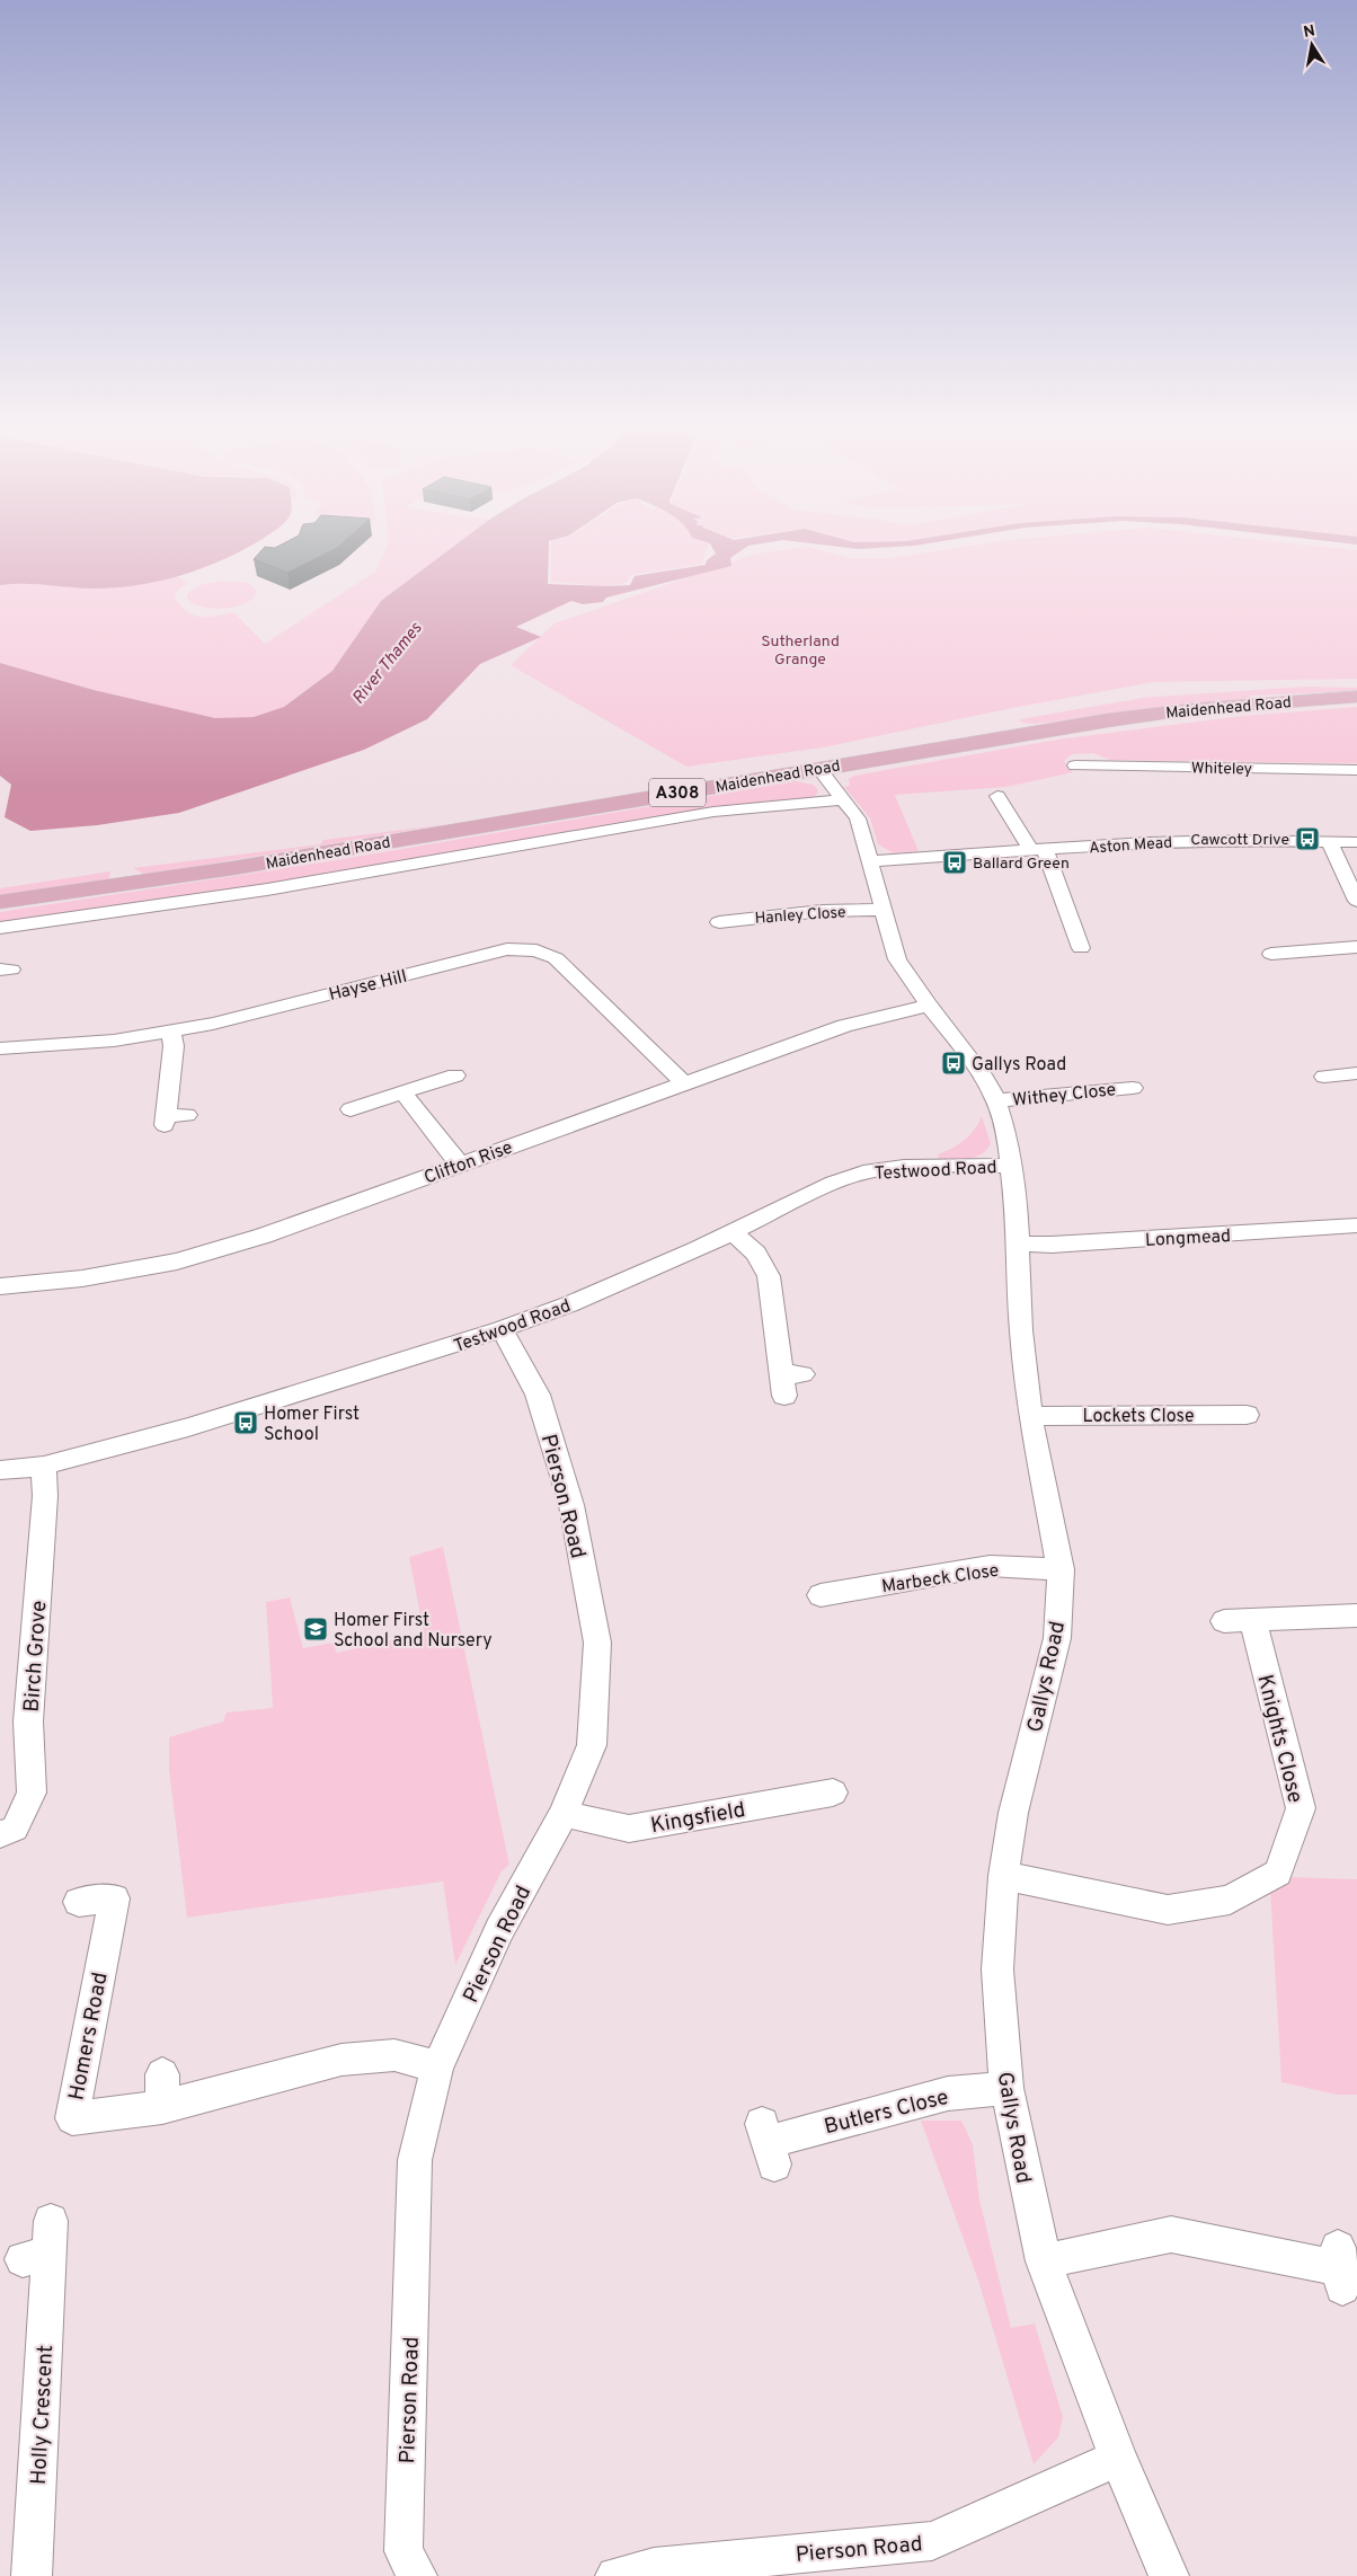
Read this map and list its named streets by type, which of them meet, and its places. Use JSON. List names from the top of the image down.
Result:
{
  "streets": {
    "main road": ["Maidenhead Road", "A308"],
    "street": [
      "Whiteley",
      "Aston Mead",
      "Hanley Close",
      "Hayse Hill",
      "Withey Close",
      "Clifton Rise",
      "Testwood Road",
      "Longmead",
      "Lockets Close",
      "Pierson Road",
      "Marbeck Close",
      "Birch Grove",
      "Gallys Road",
      "Knights Close",
      "Kingsfield",
      "Homers Road",
      "Butlers Close",
      "Holly Crescent"
    ]
  },
  "crossings": [
    ["Maidenhead Road", "Gallys Road"],
    ["Aston Mead", "Gallys Road"],
    ["Hanley Close", "Gallys Road"],
    ["Hayse Hill", "Clifton Rise"],
    ["Withey Close", "Gallys Road"],
    ["Clifton Rise", "Gallys Road"],
    ["Testwood Road", "Pierson Road"],
    ["Testwood Road", "Birch Grove"],
    ["Testwood Road", "Gallys Road"],
    ["Longmead", "Gallys Road"],
    ["Lockets Close", "Gallys Road"],
    ["Pierson Road", "Gallys Road"],
    ["Pierson Road", "Kingsfield"],
    ["Pierson Road", "Homers Road"],
    ["Marbeck Close", "Gallys Road"],
    ["Gallys Road", "Knights Close"],
    ["Gallys Road", "Butlers Close"]
  ],
  "water": ["River Thames"],
  "parks": ["Sutherland Grange"],
  "places": {
    "bus stop": [
      "Cawcott Drive",
      "Ballard Green",
      "Gallys Road",
      "Homer First School"
    ],
    "school or university": ["Homer First School and Nursery"]
  },
  "north": "top"
}
